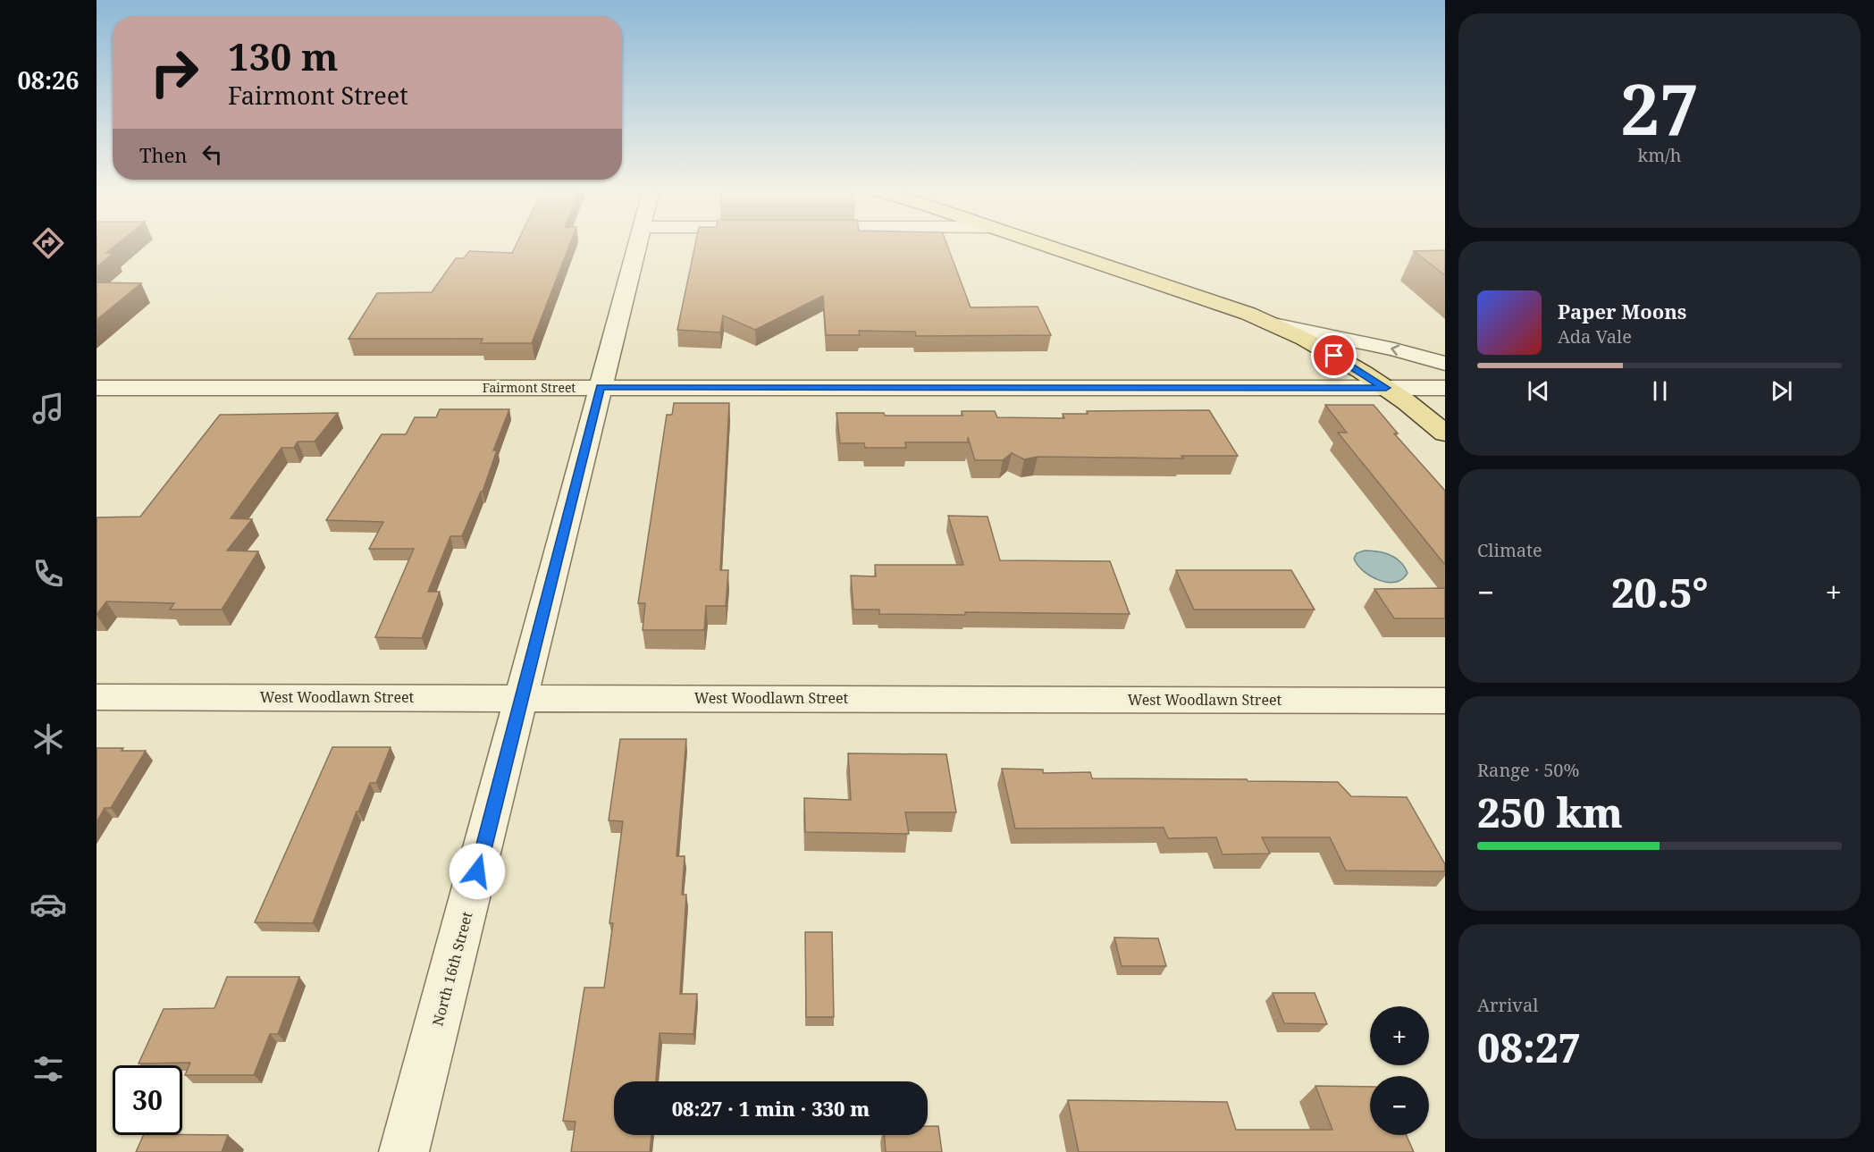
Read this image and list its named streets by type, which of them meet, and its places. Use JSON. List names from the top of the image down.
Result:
{
  "streets": {
    "street": ["Fairmont Street", "West Woodlawn Street", "North 16th Street"]
  },
  "crossings": [
    ["Fairmont Street", "North 16th Street"],
    ["West Woodlawn Street", "North 16th Street"]
  ],
  "page": {
    "tabs": "08:26",
    "tile": [
      ["27", "km/h"],
      "Climate",
      ["Range · 50%", "250 km"],
      ["Arrival", "08:27"]
    ],
    "turn": ["130 m", "Fairmont Street"],
    "then": "Then",
    "song": ["Paper Moons", "Ada Vale"],
    "heat": ["−", "20.5°", "+"],
    "map_buttons": ["+", "−"],
    "limit": "30",
    "trip": "08:27 · 1 min · 330 m"
  }
}
